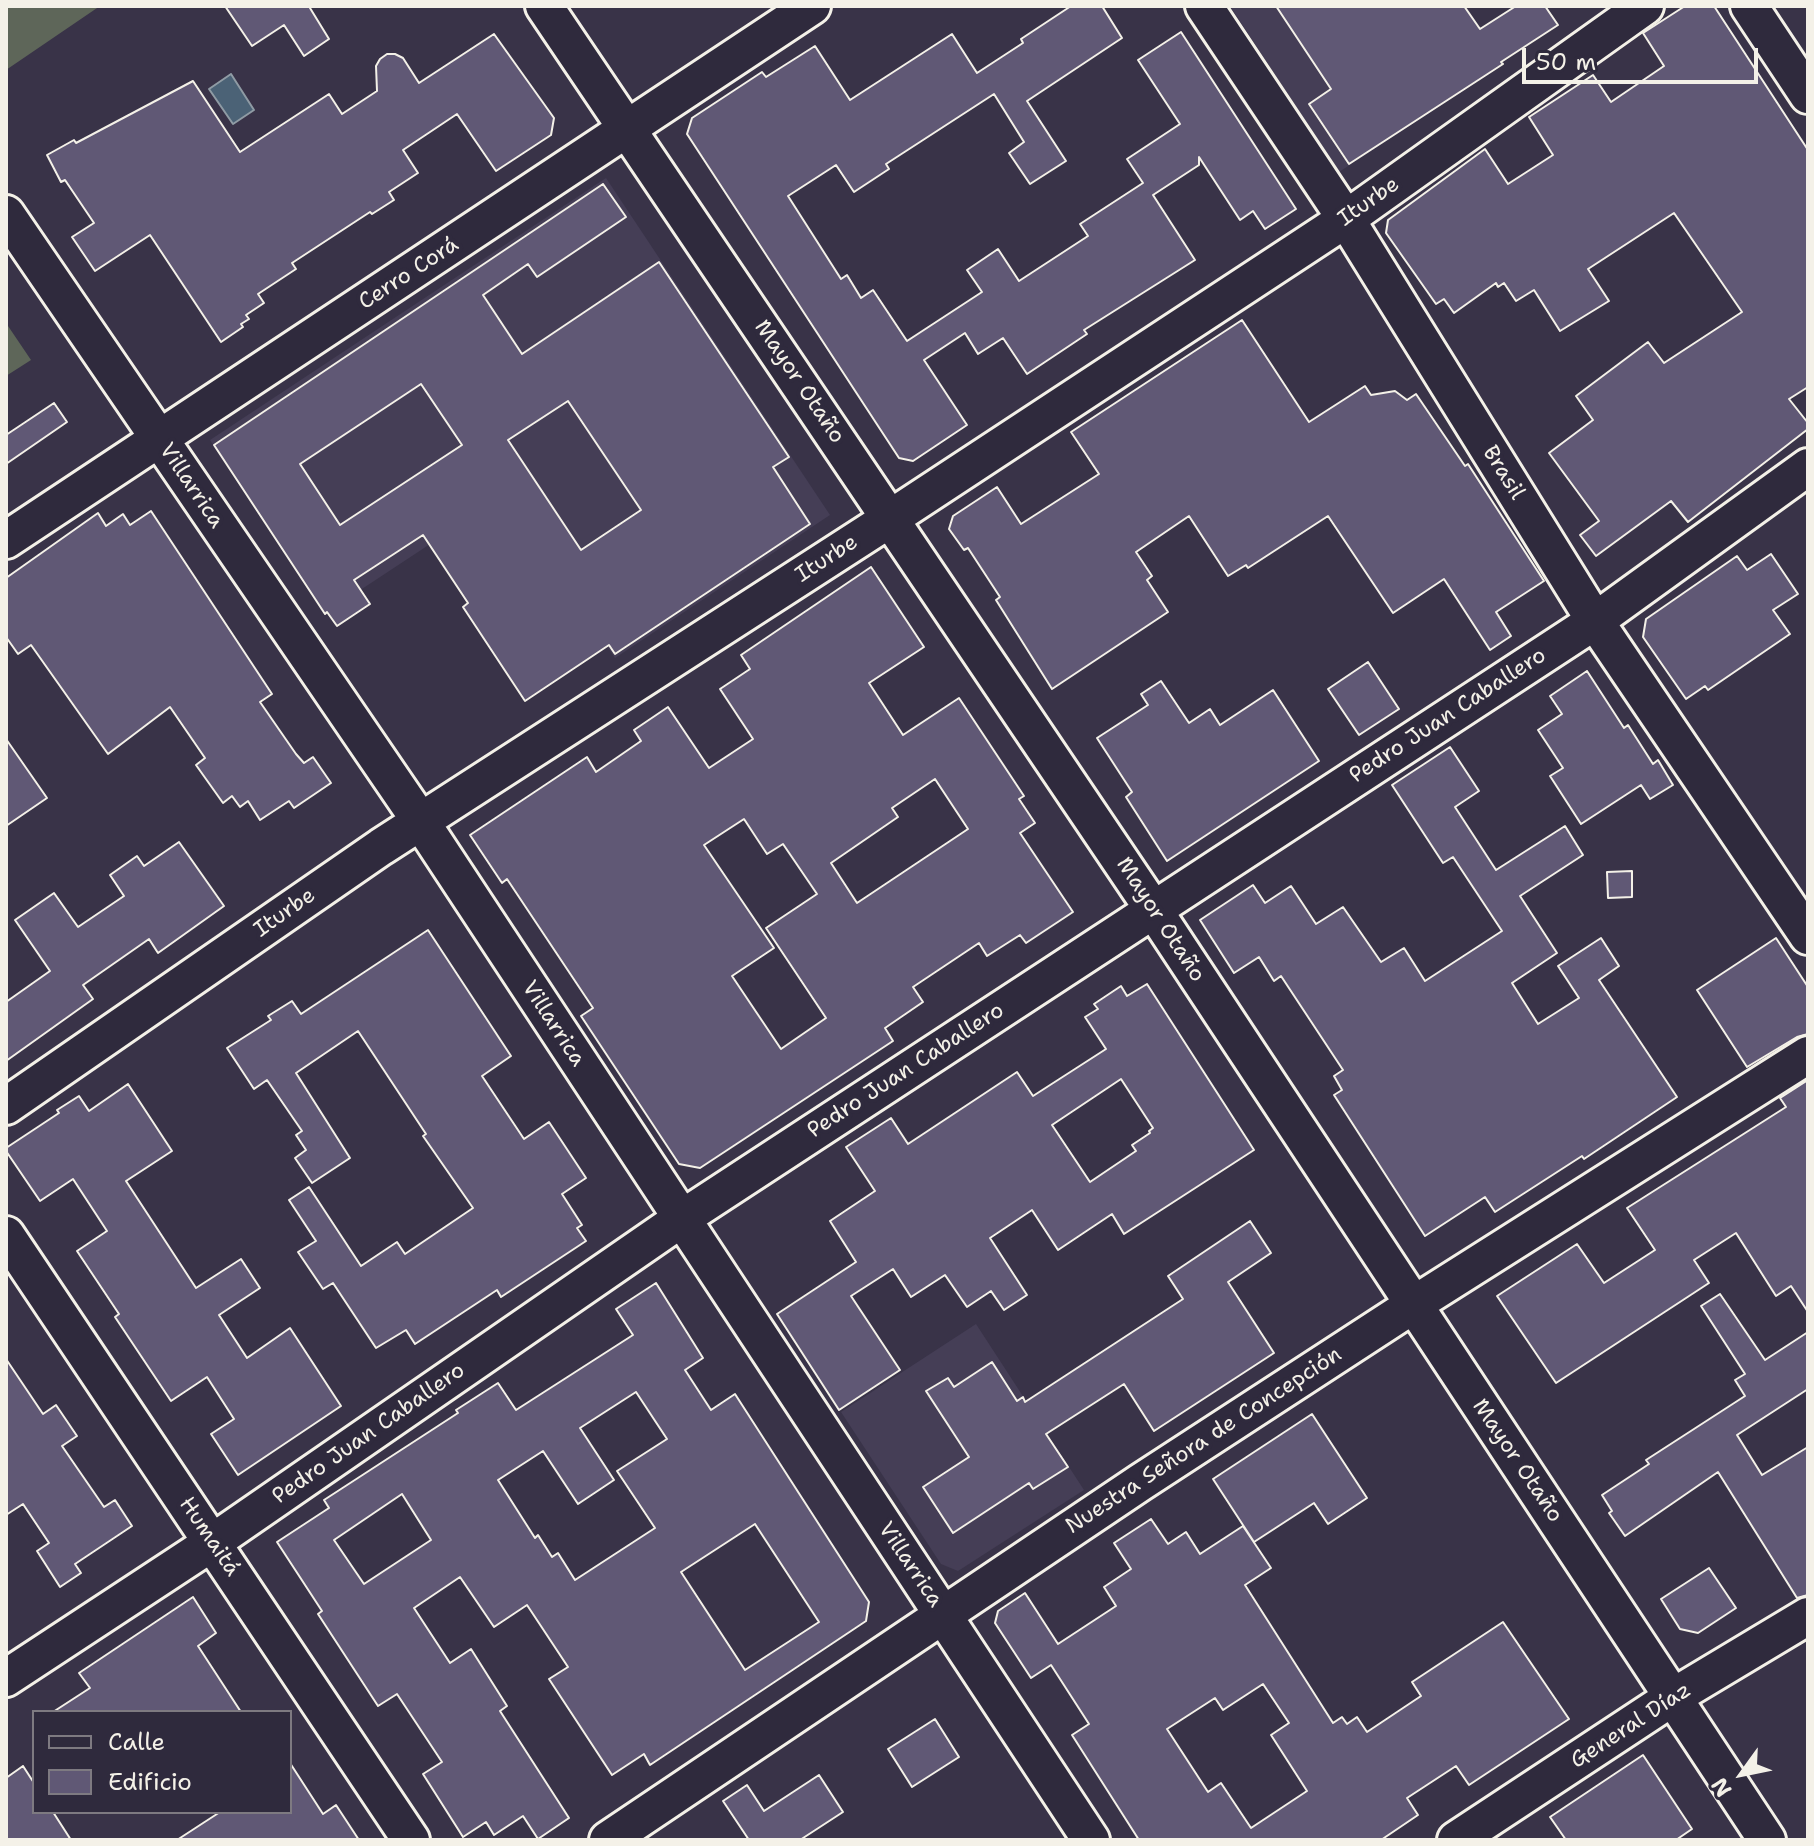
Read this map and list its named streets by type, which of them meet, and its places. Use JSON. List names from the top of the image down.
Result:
{
  "streets": {
    "street": [
      "Iturbe",
      "Cerro Corá",
      "Mayor Otaño",
      "Brasil",
      "Villarrica",
      "Pedro Juan Caballero",
      "Nuestra Señora de Concepción",
      "Humaitá",
      "General Díaz"
    ]
  },
  "crossings": [
    ["Iturbe", "Mayor Otaño"],
    ["Iturbe", "Brasil"],
    ["Iturbe", "Villarrica"],
    ["Cerro Corá", "Mayor Otaño"],
    ["Cerro Corá", "Villarrica"],
    ["Mayor Otaño", "Pedro Juan Caballero"],
    ["Mayor Otaño", "Nuestra Señora de Concepción"],
    ["Mayor Otaño", "General Díaz"],
    ["Brasil", "Pedro Juan Caballero"],
    ["Villarrica", "Pedro Juan Caballero"],
    ["Villarrica", "Nuestra Señora de Concepción"],
    ["Pedro Juan Caballero", "Humaitá"]
  ],
  "legend": ["Calle", "Edificio"],
  "scale_bar": "50 m",
  "north": "bottom left"
}
